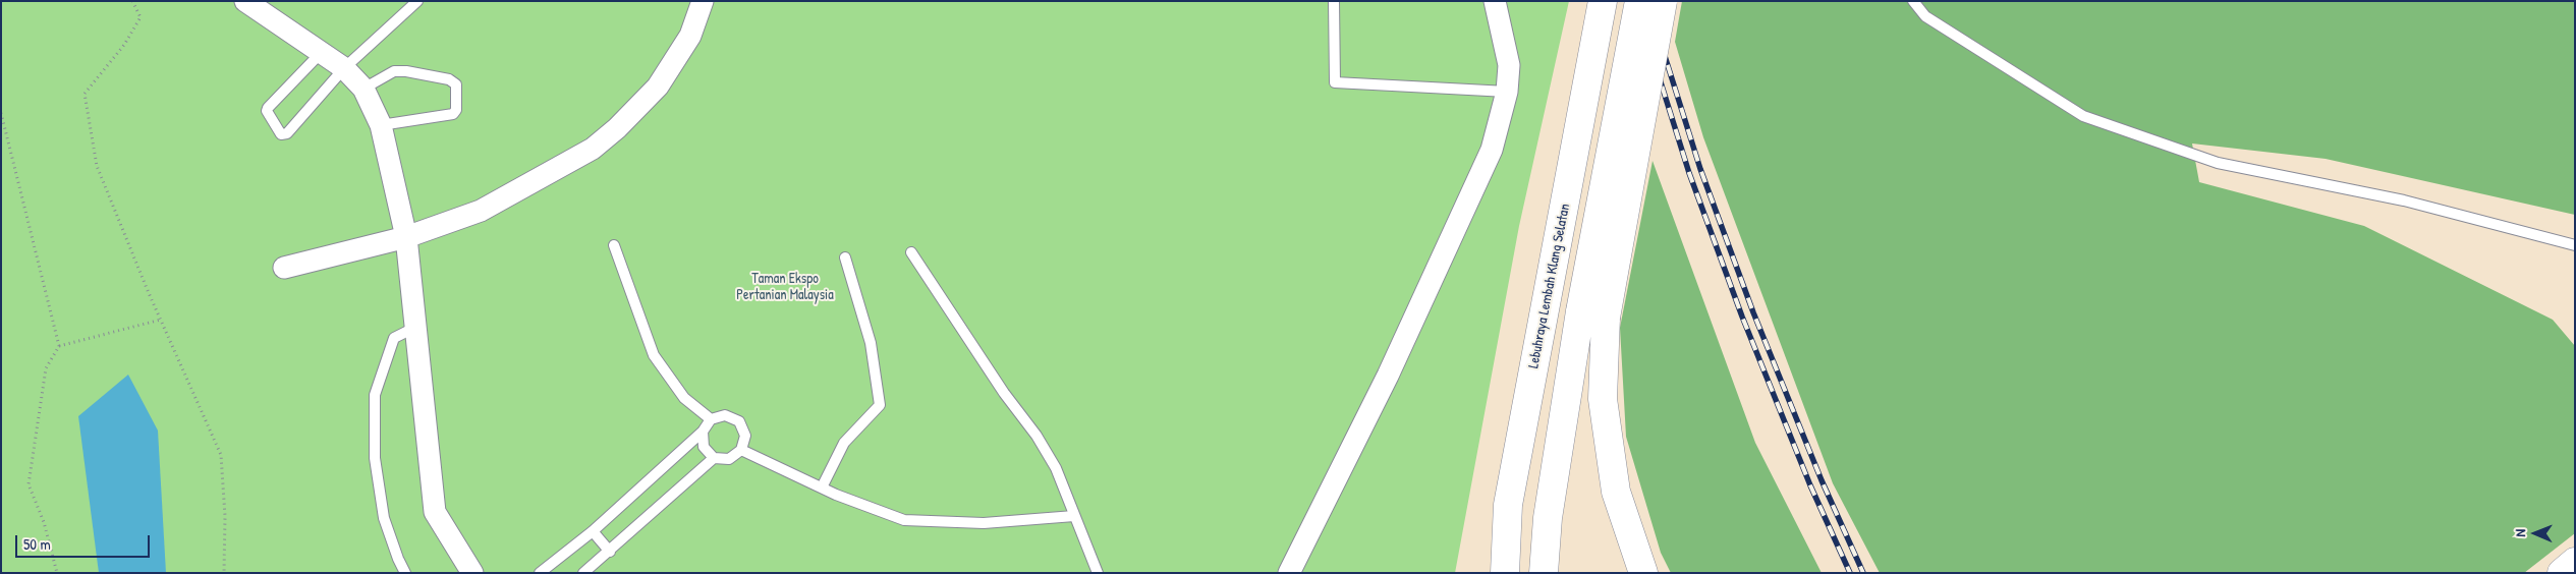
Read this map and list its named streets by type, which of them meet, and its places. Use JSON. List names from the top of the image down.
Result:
{
  "streets": {
    "main road": ["Lebuhraya Lembah Klang Selatan"]
  },
  "parks": ["Taman Ekspo Pertanian Malaysia"],
  "scale_bar": "50 m",
  "north": "left"
}
